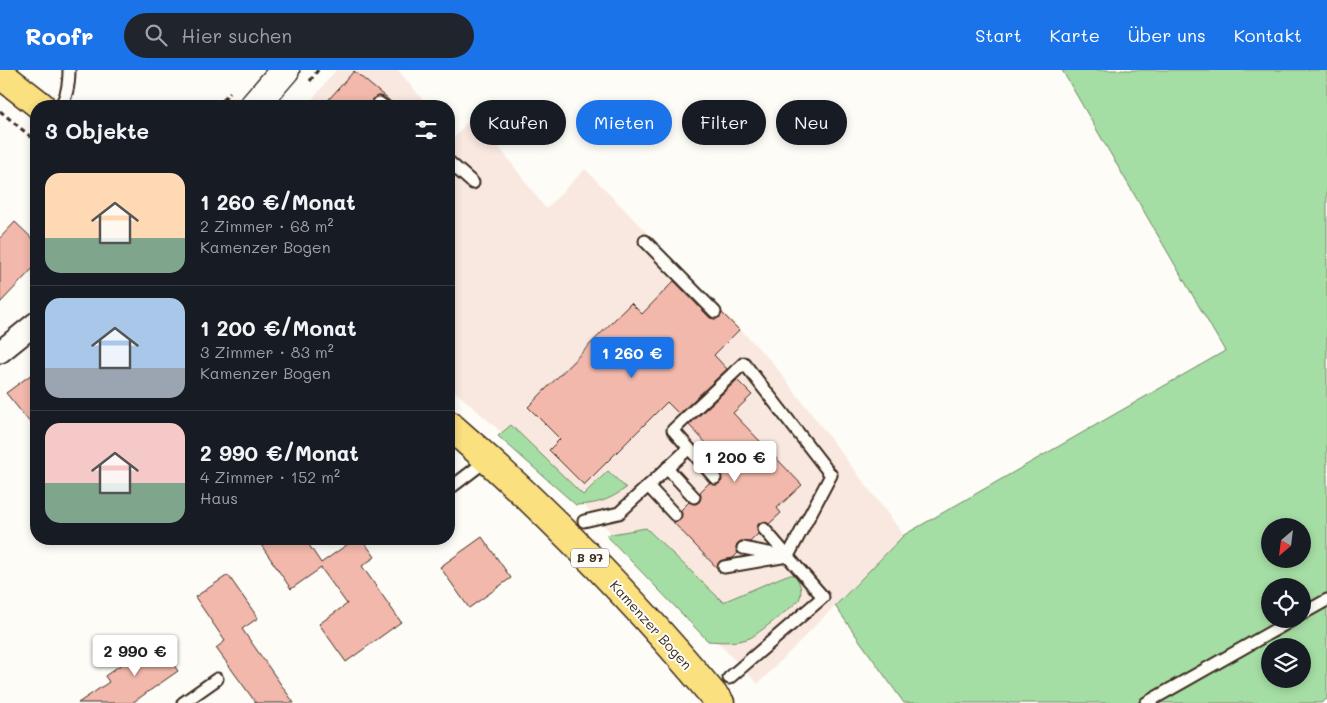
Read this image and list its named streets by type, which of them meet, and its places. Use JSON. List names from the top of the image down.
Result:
{
  "streets": {
    "main road": ["B 97", "Kamenzer Bogen"]
  },
  "north": "bottom left",
  "page": {
    "header": "Roofr",
    "search": "Hier suchen",
    "nav": [
      "Start",
      "Karte",
      "Über uns",
      "Kontakt"
    ],
    "chip": [
      "Kaufen",
      "Mieten",
      "Filter",
      "Neu"
    ],
    "heading": "3 Objekte",
    "list": [
      {
        "name": "1 260 €/Monat",
        "note": "2 Zimmer · 68 m² · Kamenzer Bogen"
      },
      {
        "name": "1 200 €/Monat",
        "note": "3 Zimmer · 83 m² · Kamenzer Bogen"
      },
      {
        "name": "2 990 €/Monat",
        "note": "4 Zimmer · 152 m² · Haus"
      }
    ],
    "price": ["1 260 €", "1 200 €", "2 990 €"]
  }
}
